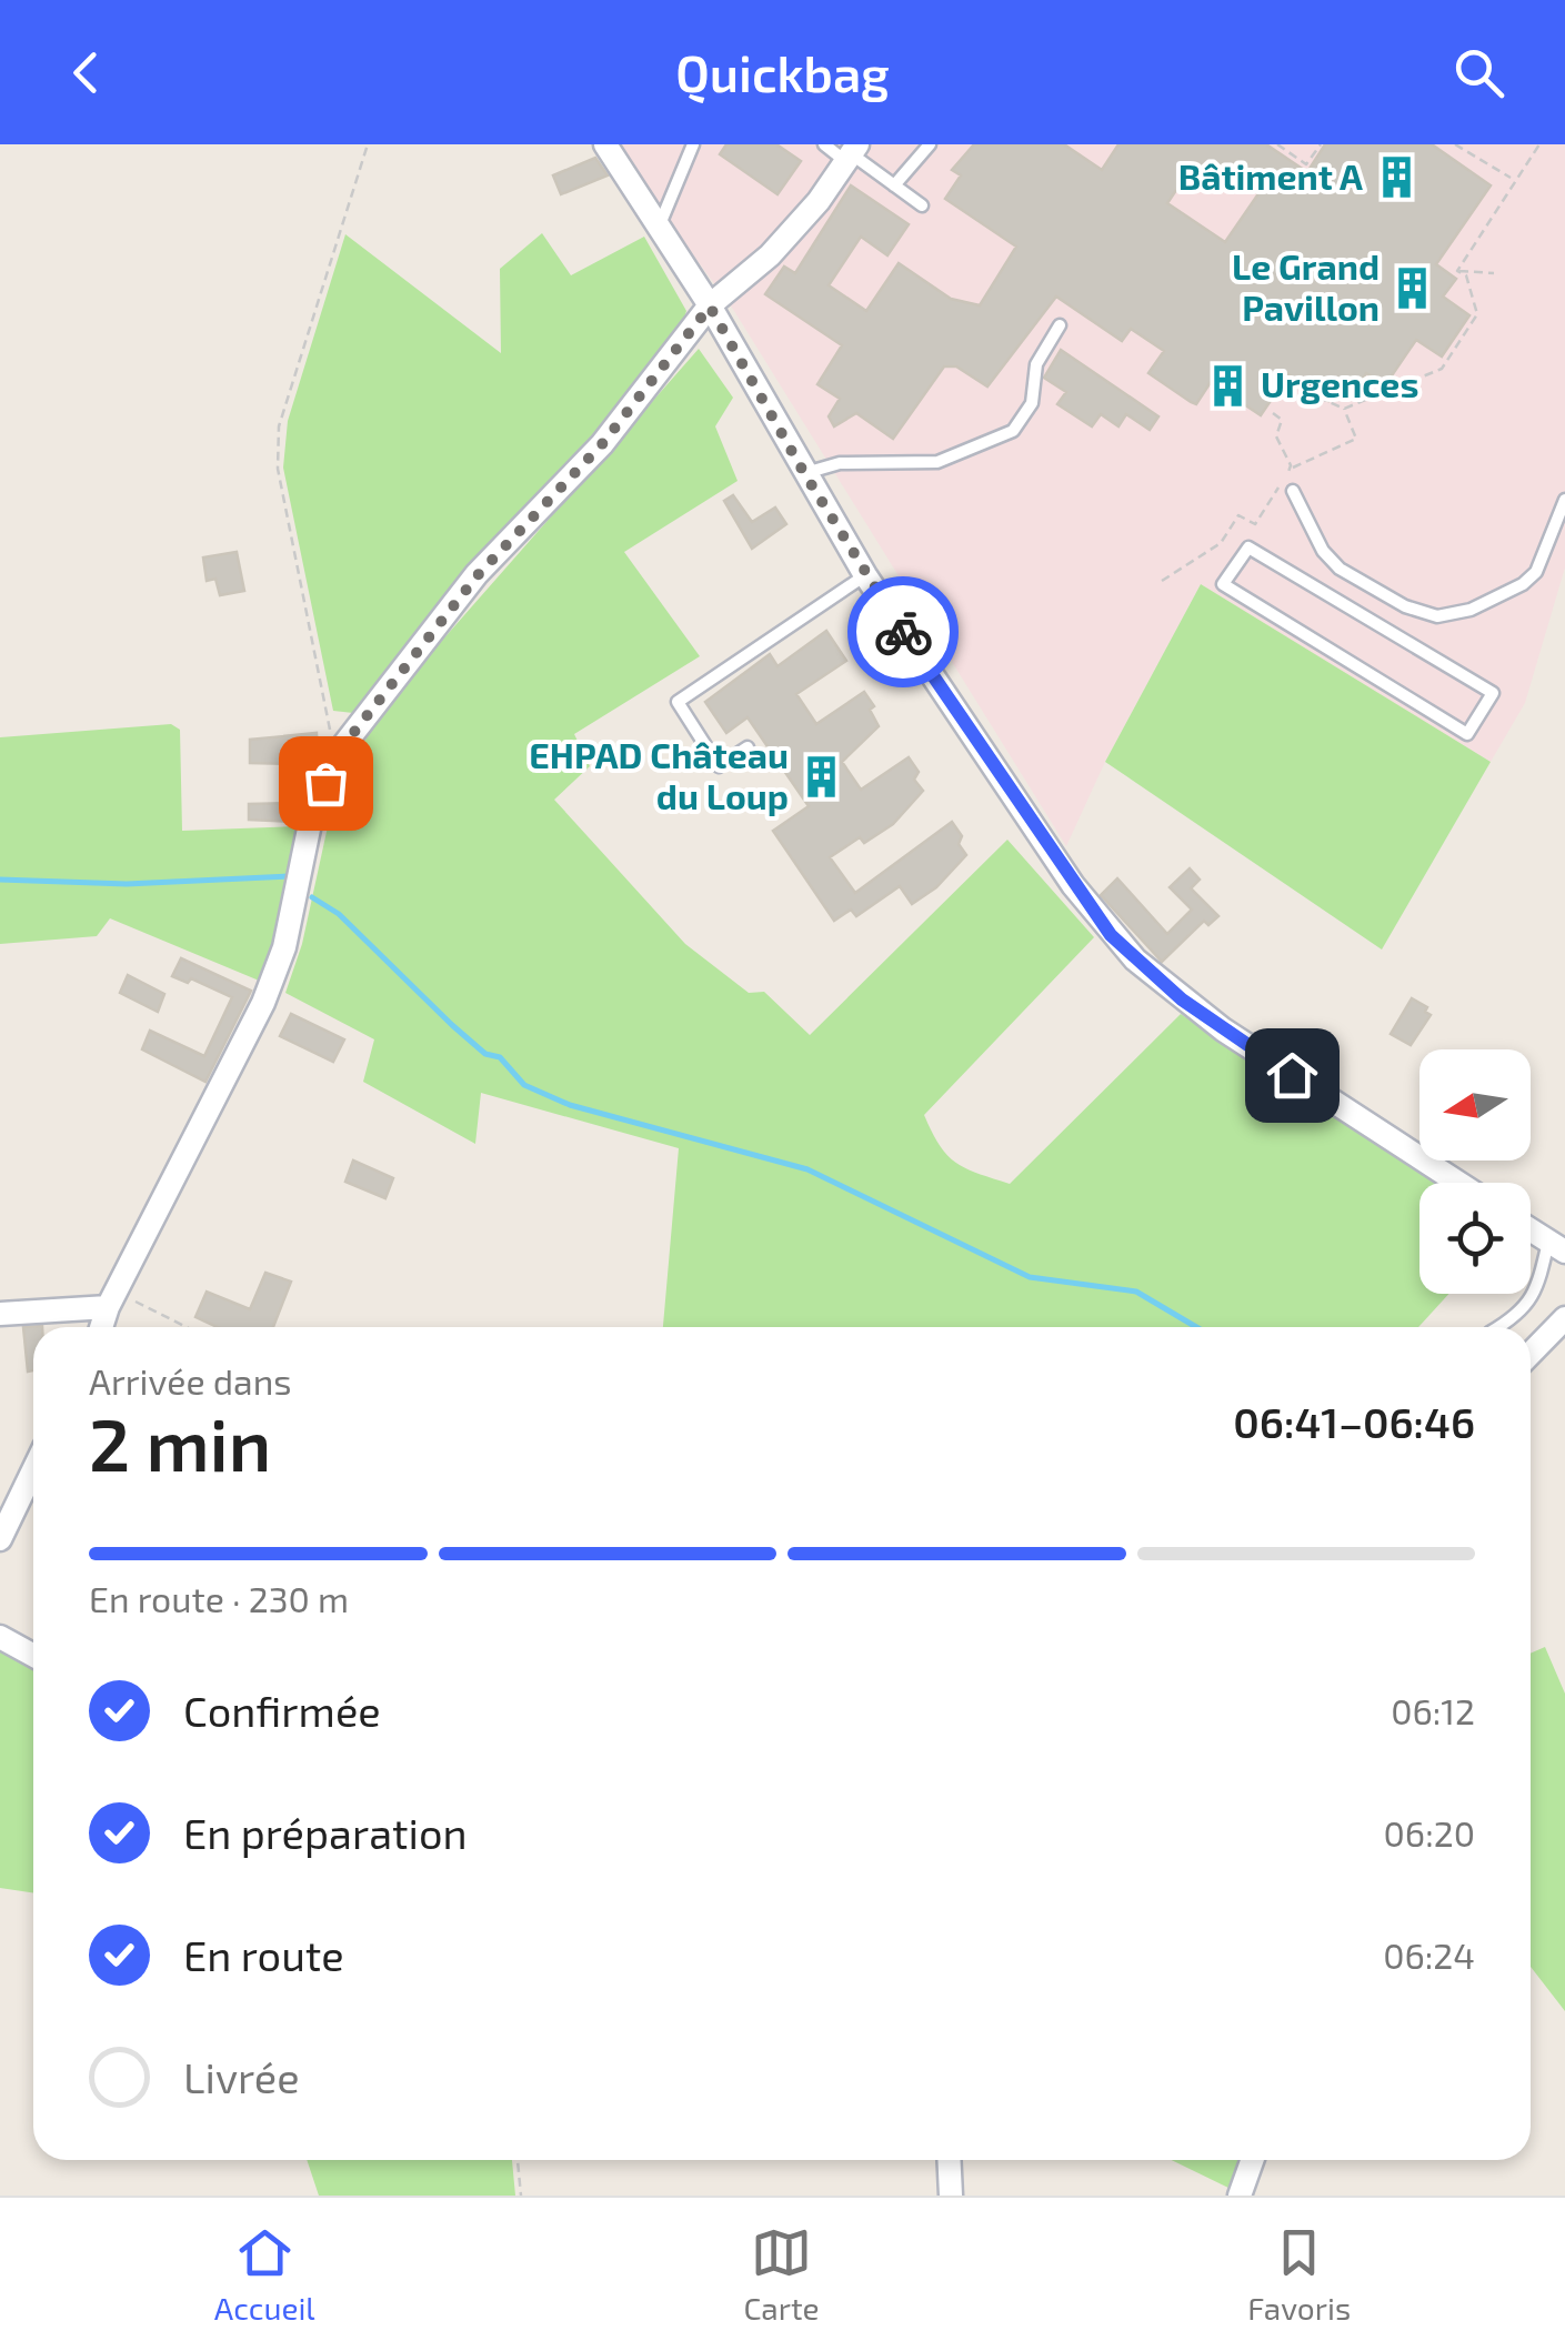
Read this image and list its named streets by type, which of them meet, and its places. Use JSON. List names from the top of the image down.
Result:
{
  "places": {
    "building": [
      "Bâtiment A",
      "Le Grand Pavillon",
      "Urgences",
      "EHPAD Château du Loup"
    ]
  },
  "north": "left",
  "page": {
    "header": "Quickbag",
    "heading": ["2 min", "Arrivée dans", "06:41–06:46"],
    "bar": "En route · 230 m",
    "list": [
      ["Confirmée", "06:12"],
      ["En préparation", "06:20"],
      ["En route", "06:24"],
      "Livrée"
    ],
    "tabs": ["Accueil", "Carte", "Favoris"]
  }
}
